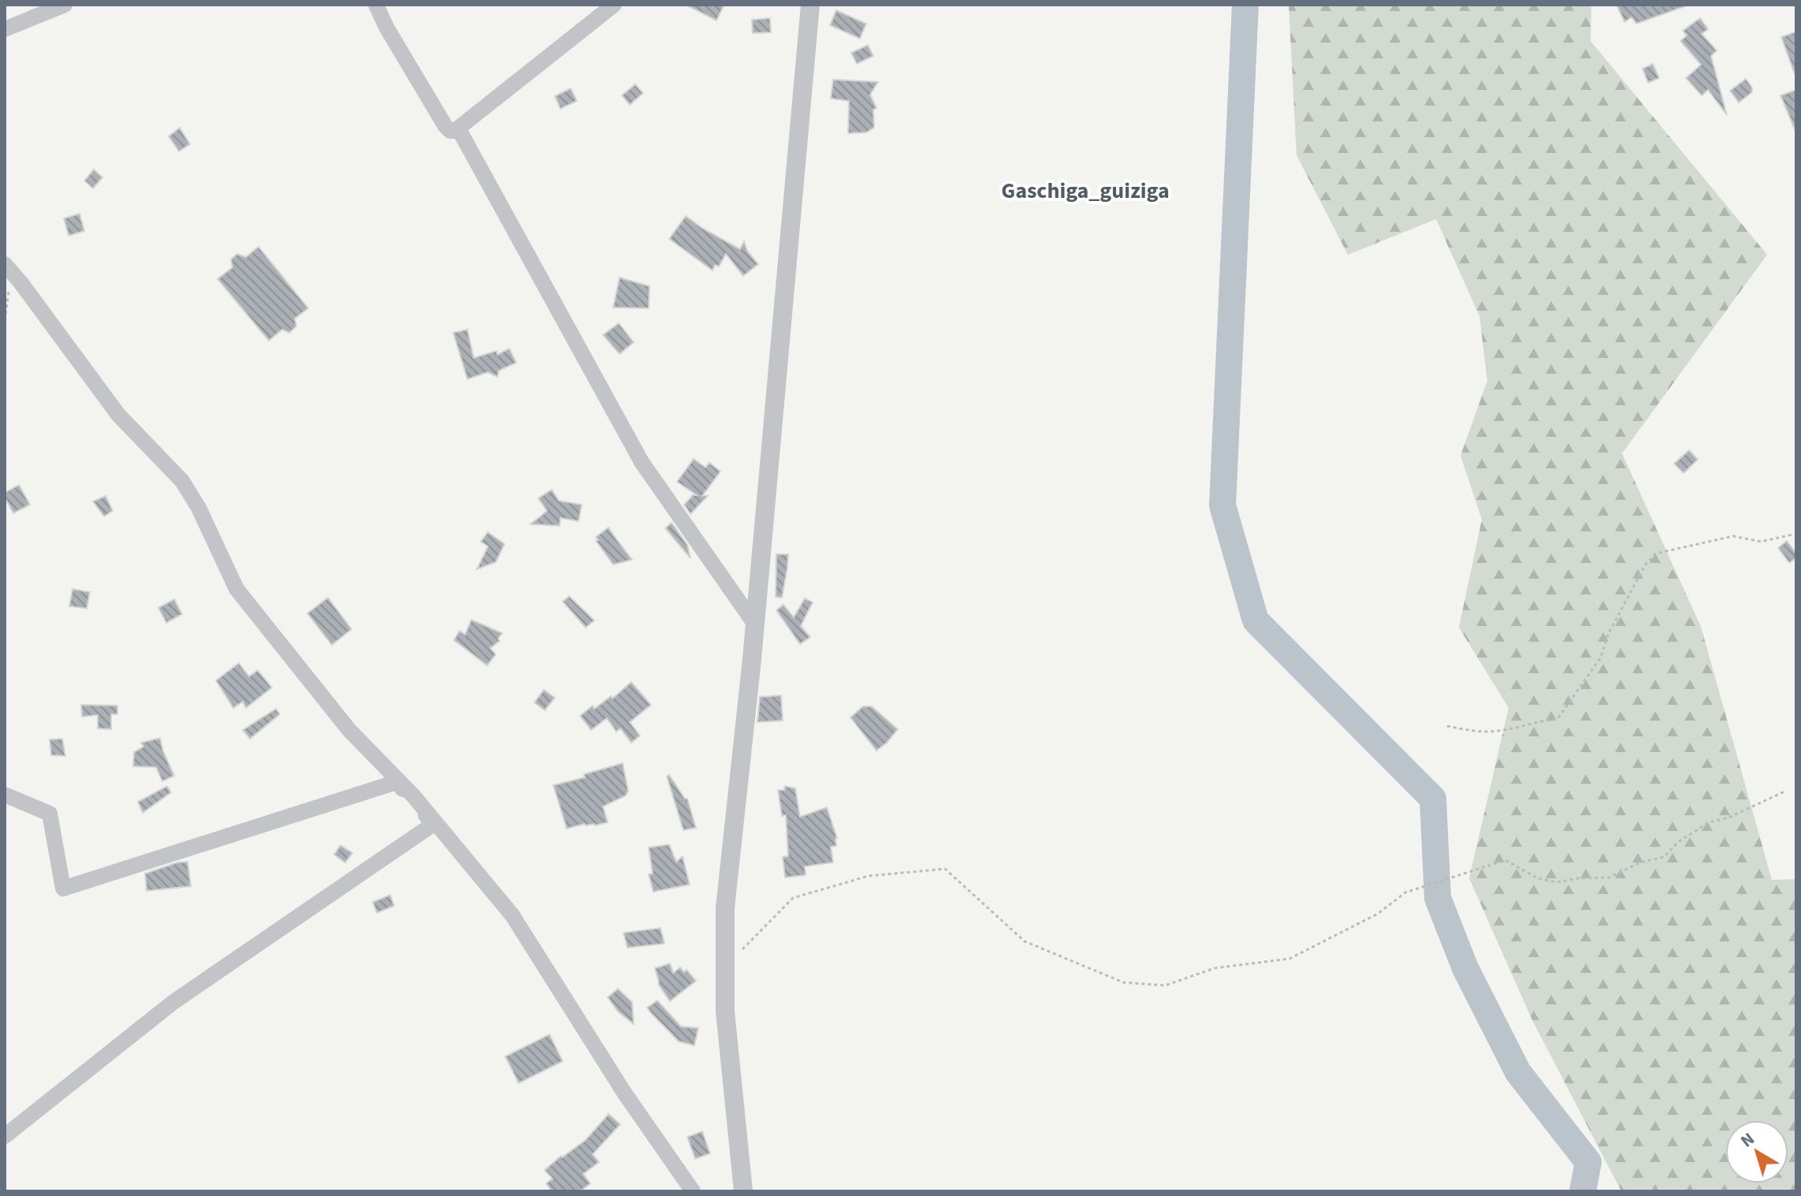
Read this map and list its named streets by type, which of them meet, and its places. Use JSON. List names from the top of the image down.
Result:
{
  "districts": ["Gaschiga_guiziga"],
  "north": "top left"
}
